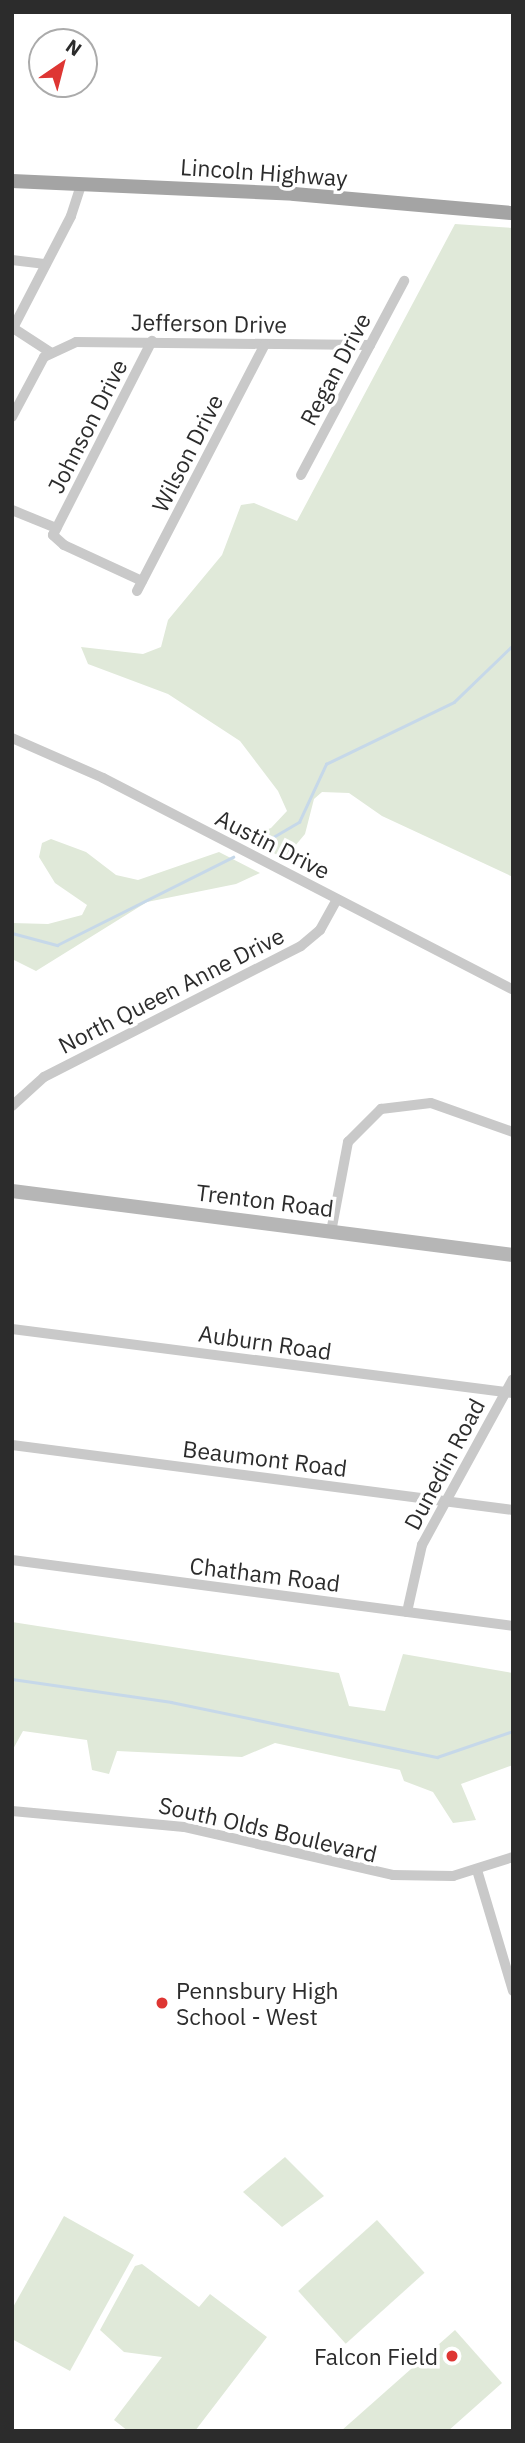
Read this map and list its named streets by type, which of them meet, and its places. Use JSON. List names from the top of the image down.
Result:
{
  "streets": {
    "main road": ["Lincoln Highway", "Trenton Road"],
    "street": [
      "Jefferson Drive",
      "Regan Drive",
      "Johnson Drive",
      "Wilson Drive",
      "Austin Drive",
      "North Queen Anne Drive",
      "Auburn Road",
      "Beaumont Road",
      "Dunedin Road",
      "Chatham Road",
      "South Olds Boulevard"
    ]
  },
  "crossings": [
    ["Jefferson Drive", "Regan Drive"],
    ["Jefferson Drive", "Johnson Drive"],
    ["Jefferson Drive", "Wilson Drive"],
    ["Austin Drive", "North Queen Anne Drive"],
    ["Auburn Road", "Dunedin Road"],
    ["Beaumont Road", "Dunedin Road"],
    ["Dunedin Road", "Chatham Road"]
  ],
  "places": ["Pennsbury High School - West", "Falcon Field"],
  "north": "top right"
}
